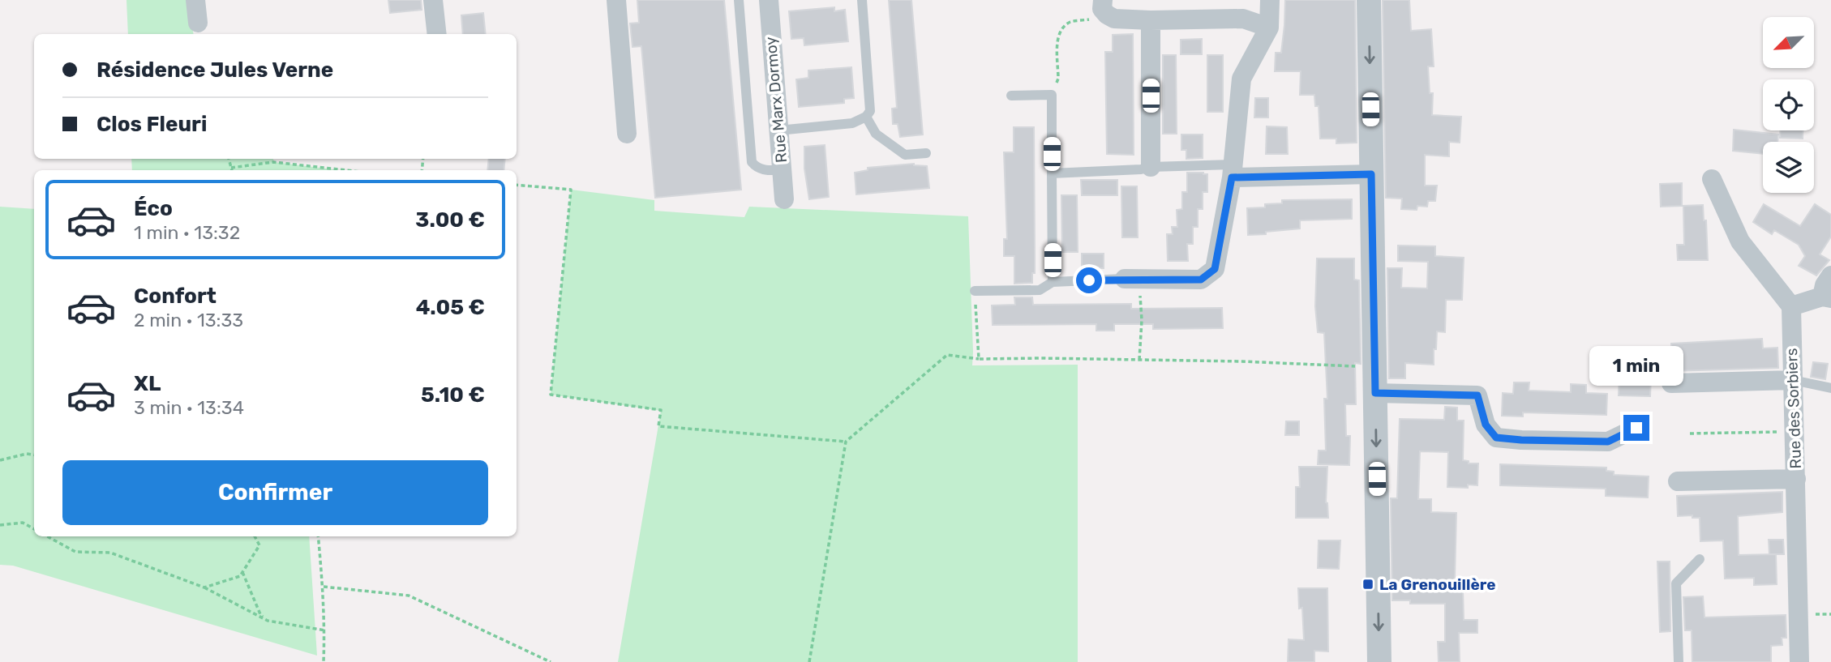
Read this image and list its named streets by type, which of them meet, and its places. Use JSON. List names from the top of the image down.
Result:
{
  "streets": {
    "street": ["Rue Marx Dormoy", "Rue des Sorbiers"]
  },
  "places": {
    "transit": ["La Grenouillère"]
  },
  "north": "bottom left",
  "page": {
    "banner": ["Résidence Jules Verne", "Clos Fleuri"],
    "list": [
      {
        "name": "Éco",
        "note": "1 min · 13:32",
        "value": "3.00 €"
      },
      {
        "name": "Confort",
        "note": "2 min · 13:33",
        "value": "4.05 €"
      },
      {
        "name": "XL",
        "note": "3 min · 13:34",
        "value": "5.10 €"
      }
    ],
    "bubble": "1 min",
    "buttons": "Confirmer"
  }
}
